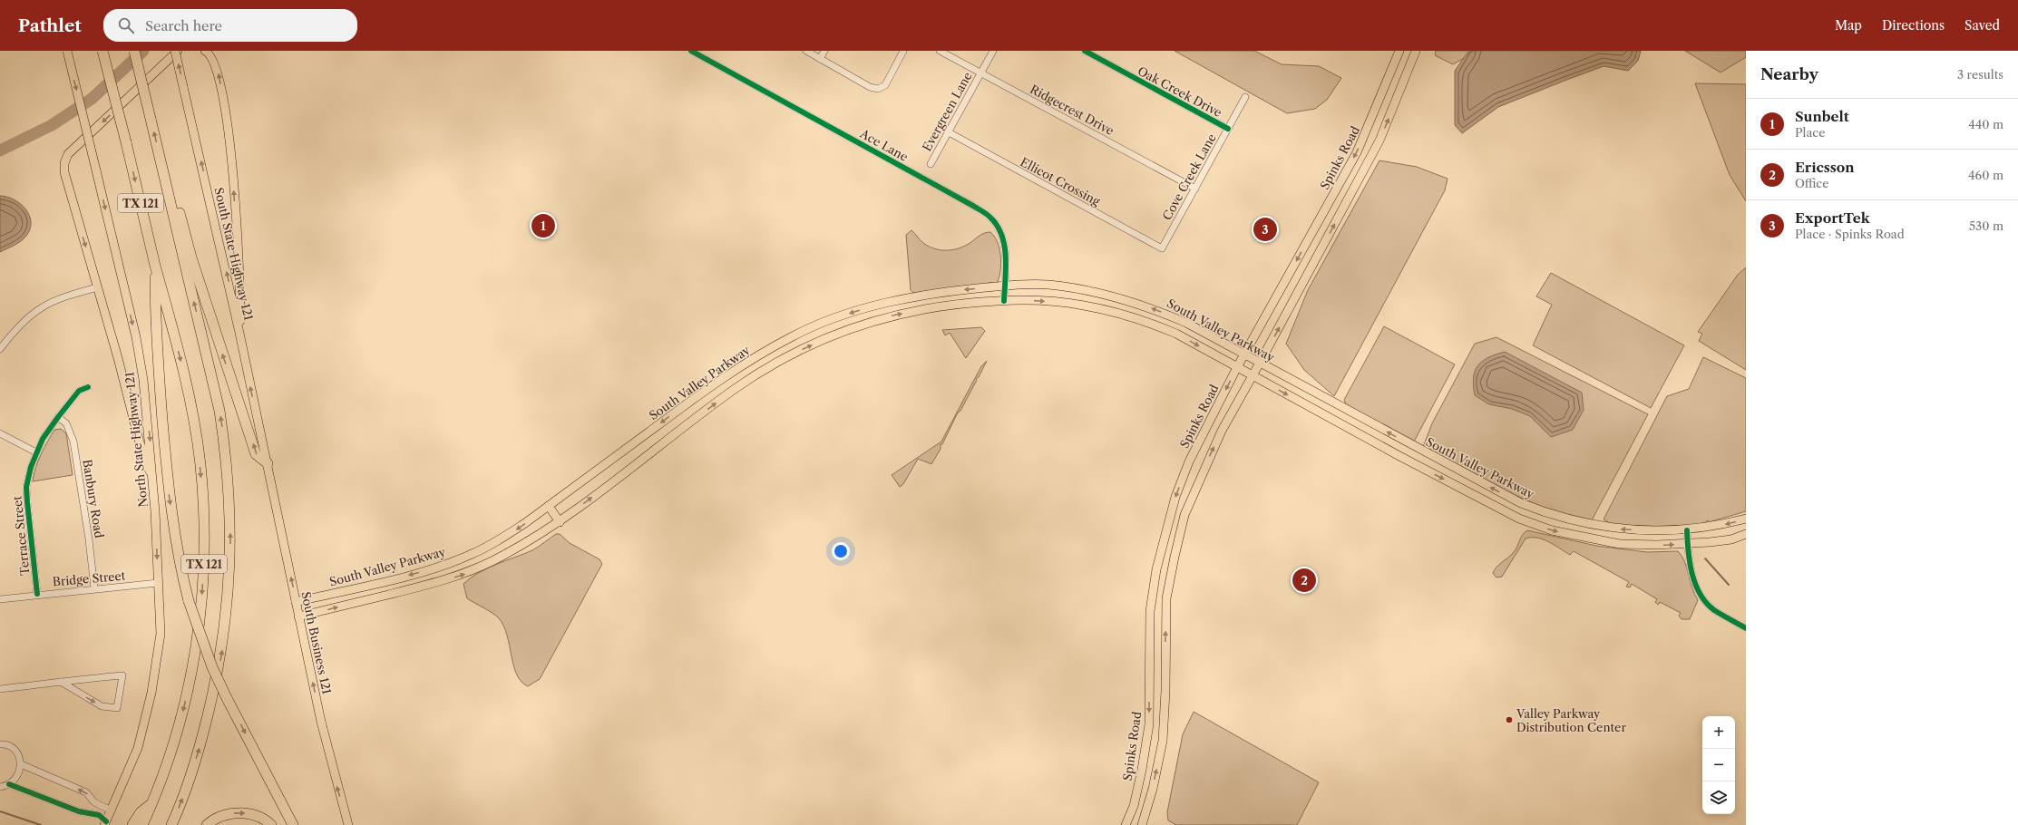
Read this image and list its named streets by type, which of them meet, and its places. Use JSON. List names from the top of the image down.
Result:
{
  "streets": {
    "highway": ["TX 121"],
    "main road": [
      "Spinks Road",
      "South State Highway 121",
      "South Valley Parkway",
      "North State Highway 121",
      "South Business 121"
    ],
    "street": [
      "Oak Creek Drive",
      "Ridgecrest Drive",
      "Evergreen Lane",
      "Ace Lane",
      "Cove Creek Lane",
      "Ellicot Crossing",
      "Banbury Road",
      "Terrace Street",
      "Bridge Street"
    ]
  },
  "crossings": [
    ["Oak Creek Drive", "Cove Creek Lane"],
    ["Ridgecrest Drive", "Evergreen Lane"],
    ["Ridgecrest Drive", "Cove Creek Lane"],
    ["Evergreen Lane", "Ellicot Crossing"],
    ["Ace Lane", "South Valley Parkway"],
    ["Spinks Road", "South Valley Parkway"],
    ["Cove Creek Lane", "Ellicot Crossing"],
    ["South State Highway 121", "South Business 121"],
    ["South Valley Parkway", "South Business 121"],
    ["North State Highway 121", "Bridge Street"],
    ["Banbury Road", "Terrace Street"],
    ["Banbury Road", "Bridge Street"],
    ["Terrace Street", "Bridge Street"]
  ],
  "one_way": ["South Business 121"],
  "places": ["Valley Parkway Distribution Center"],
  "page": {
    "header": "Pathlet",
    "search": "Search here",
    "nav": ["Map", "Directions", "Saved"],
    "heading": ["Nearby", "3 results"],
    "list": [
      {
        "mark": "1",
        "name": "Sunbelt",
        "note": "Place",
        "value": "440 m"
      },
      {
        "mark": "2",
        "name": "Ericsson",
        "note": "Office",
        "value": "460 m"
      },
      {
        "mark": "3",
        "name": "ExportTek",
        "note": "Place · Spinks Road",
        "value": "530 m"
      }
    ],
    "pins": ["1", "3", "2"],
    "map_buttons": ["+", "−"]
  }
}
